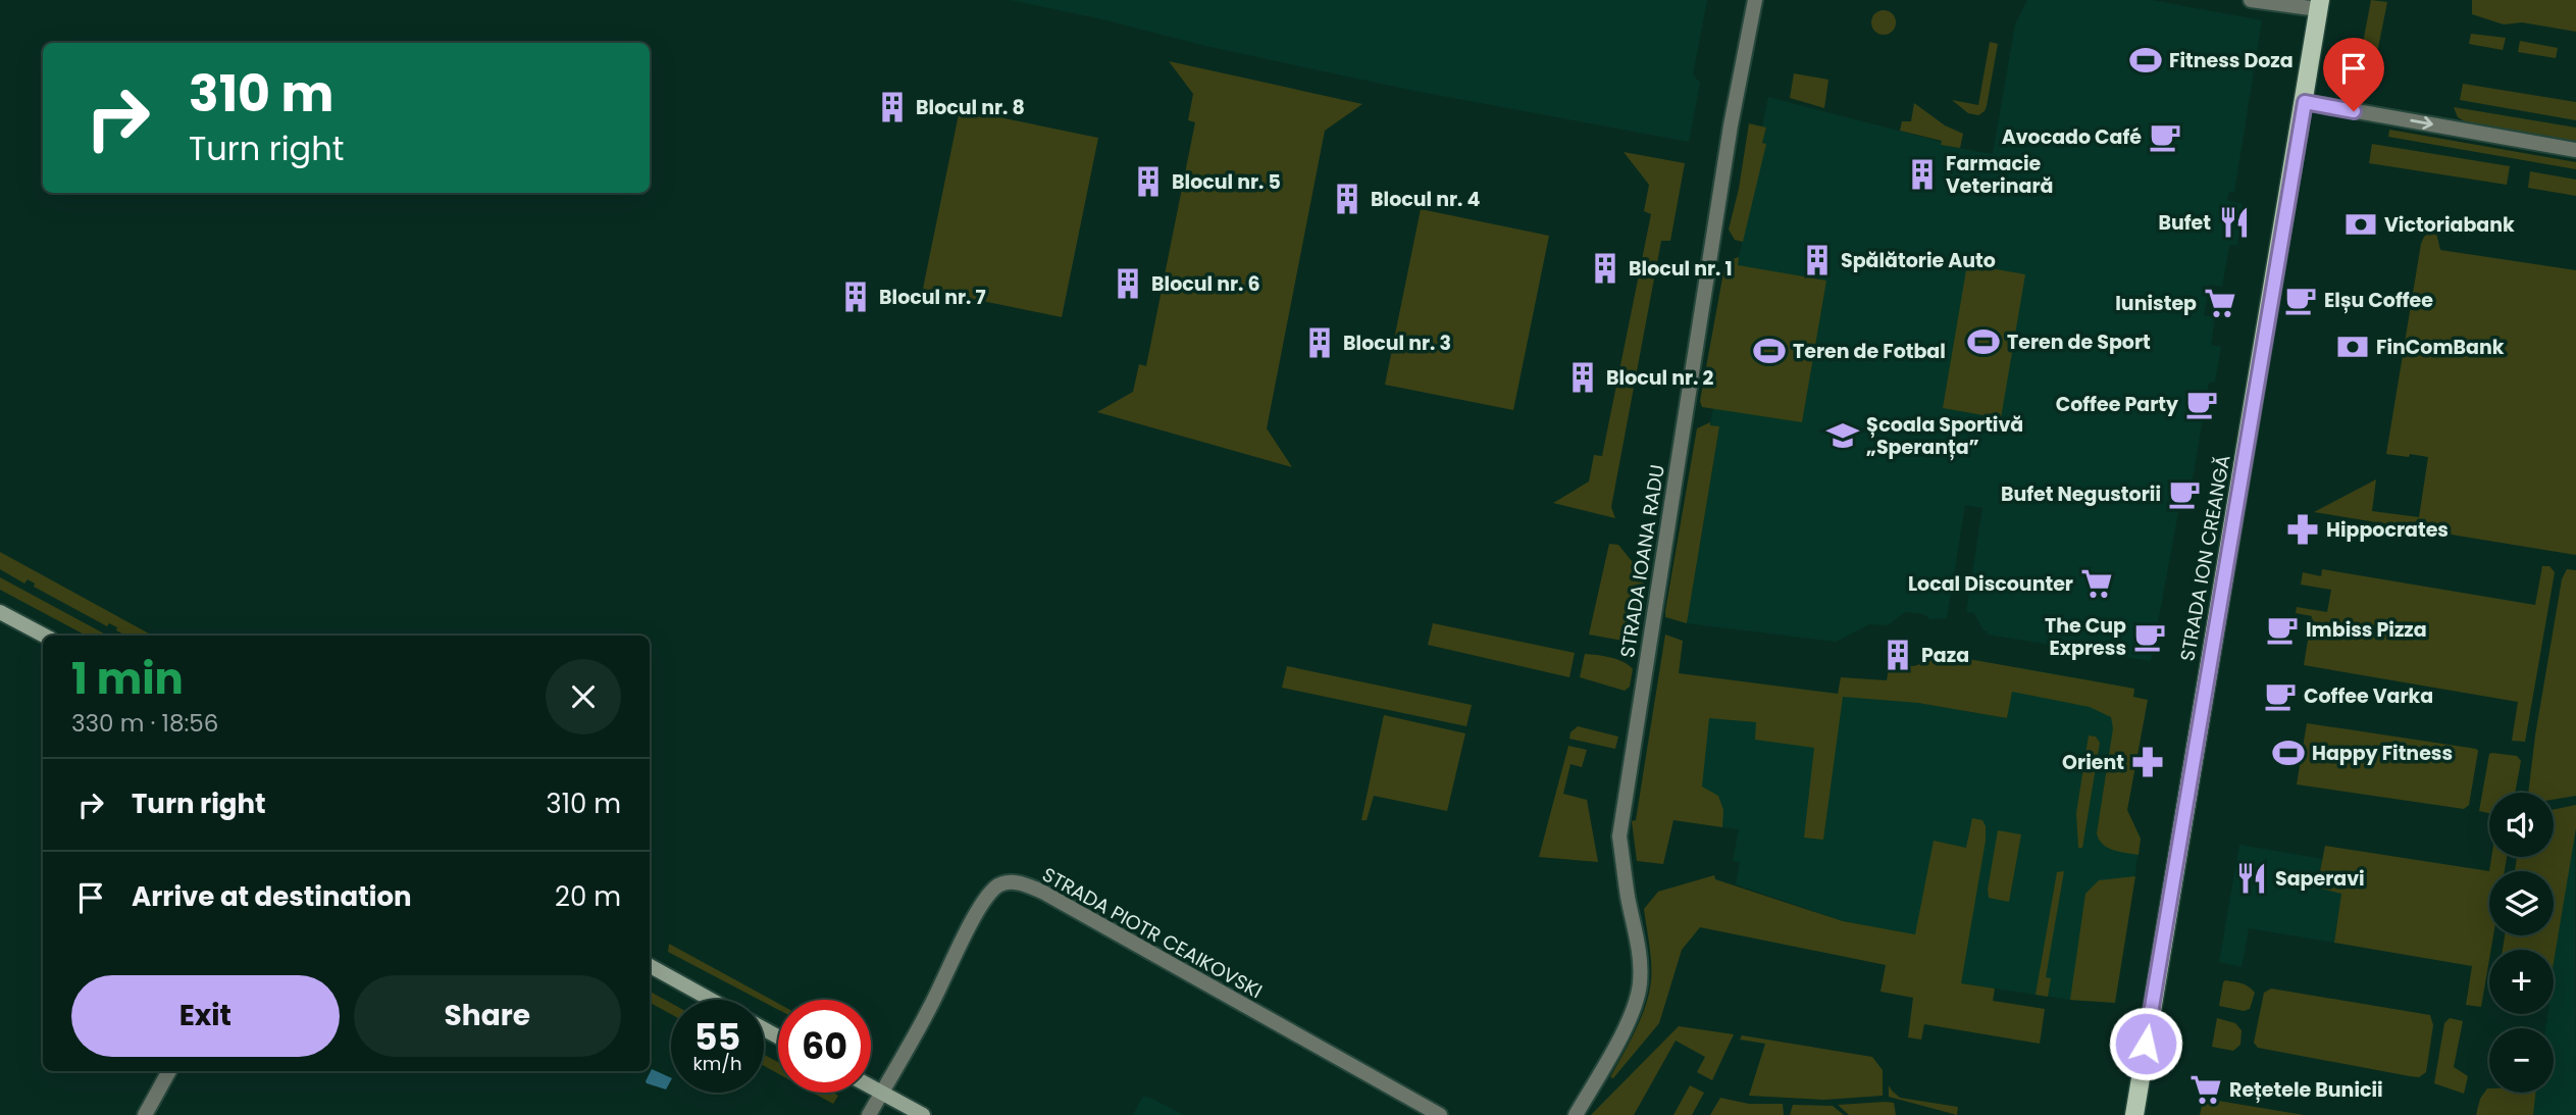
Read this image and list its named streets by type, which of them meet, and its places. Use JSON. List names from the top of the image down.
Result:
{
  "streets": {
    "main road": ["STRADA ION CREANGĂ"],
    "street": ["STRADA IOANA RADU", "STRADA PIOTR CEAIKOVSKI"]
  },
  "places": {
    "sports": [
      "Fitness Doza",
      "Teren de Sport",
      "Teren de Fotbal",
      "Happy Fitness"
    ],
    "building": [
      "Blocul nr. 8",
      "Farmacie Veterinară",
      "Blocul nr. 5",
      "Blocul nr. 4",
      "Spălătorie Auto",
      "Blocul nr. 1",
      "Blocul nr. 6",
      "Blocul nr. 7",
      "Blocul nr. 3",
      "Blocul nr. 2",
      "Paza"
    ],
    "cafe": [
      "Avocado Café",
      "Elșu Coffee",
      "Coffee Party",
      "Bufet Negustorii",
      "Imbiss Pizza",
      "The Cup Express",
      "Coffee Varka"
    ],
    "restaurant": ["Bufet", "Saperavi"],
    "bank": ["Victoriabank", "FinComBank"],
    "supermarket": ["Iunistep", "Local Discounter", "Rețetele Bunicii"],
    "school or university": ["Școala Sportivă „Speranța”"],
    "pharmacy": ["Hippocrates", "Orient"]
  },
  "page": {
    "turn": ["310 m", "Turn right"],
    "heading": ["1 min", "330 m · 18:56"],
    "list": [
      {
        "name": "Turn right",
        "value": "310 m"
      },
      {
        "name": "Arrive at destination",
        "value": "20 m"
      }
    ],
    "map_buttons": ["+", "−"],
    "buttons": ["Exit", "Share"],
    "speed": "55 km/h",
    "limit": "60"
  }
}
